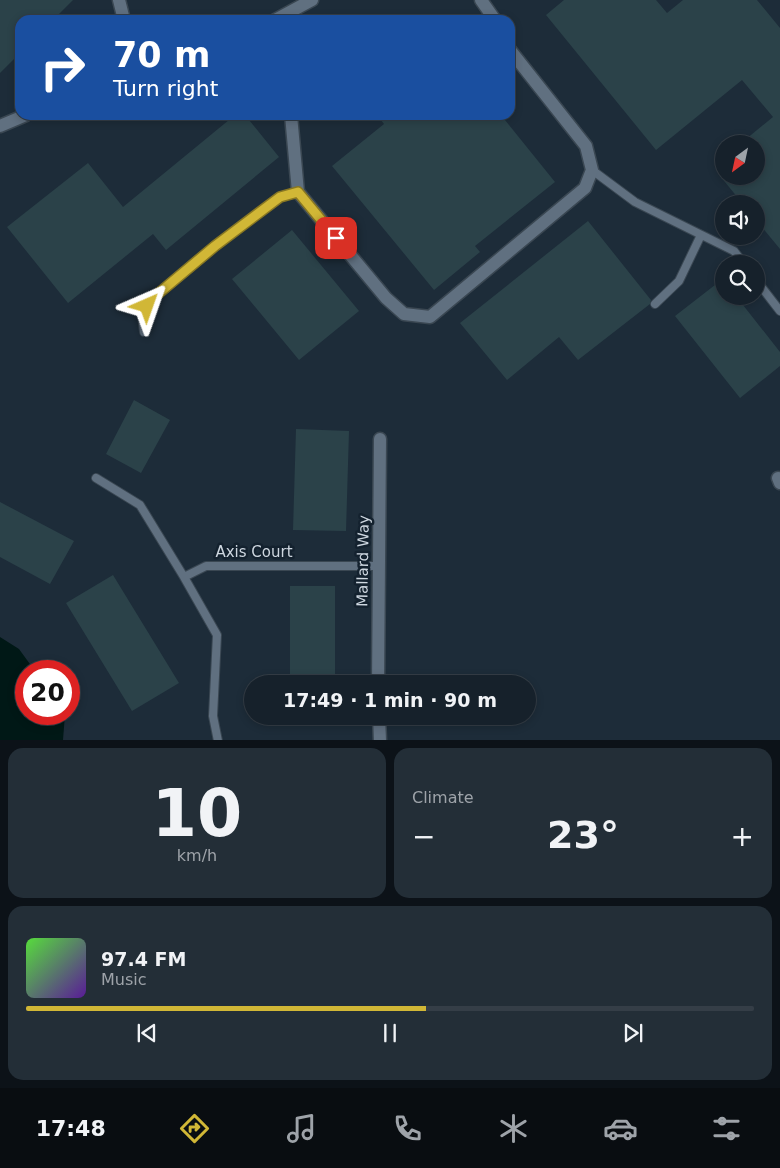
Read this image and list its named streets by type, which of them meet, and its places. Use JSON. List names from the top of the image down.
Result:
{
  "streets": {
    "street": ["Mallard Way"],
    "lane": ["Axis Court"]
  },
  "crossings": [
    ["Axis Court", "Mallard Way"]
  ],
  "north": "bottom left",
  "page": {
    "turn": ["70 m", "Turn right"],
    "limit": "20",
    "trip": "17:49 · 1 min · 90 m",
    "tile": [
      ["10", "km/h"],
      "Climate"
    ],
    "heat": ["−", "23°", "+"],
    "song": ["97.4 FM", "Music"],
    "tabs": "17:48"
  }
}
